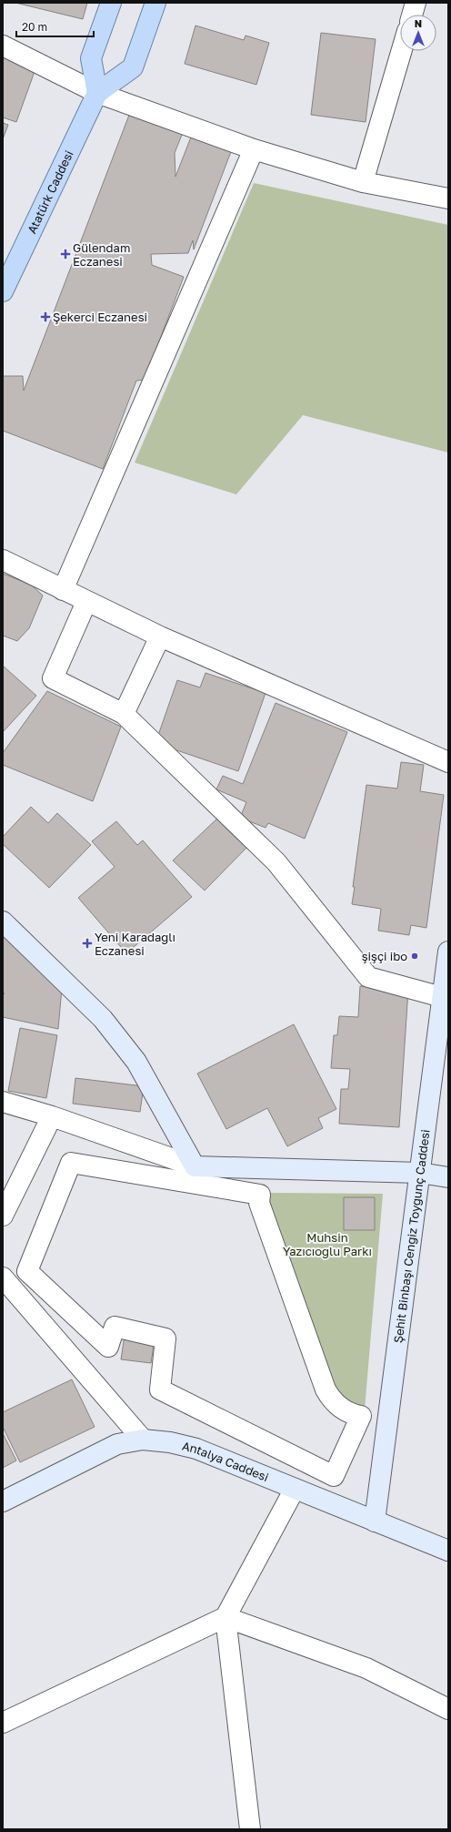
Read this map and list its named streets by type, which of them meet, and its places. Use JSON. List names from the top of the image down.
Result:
{
  "streets": {
    "main road": ["Atatürk Caddesi", "Şehit Binbaşı Cengiz Toygunç Caddesi", "Antalya Caddesi"]
  },
  "crossings": [
    ["Şehit Binbaşı Cengiz Toygunç Caddesi", "Antalya Caddesi"]
  ],
  "parks": ["Muhsin Yazıcıoğlu Parkı"],
  "places": {
    "health": ["Gülendam Eczanesi", "Şekerci Eczanesi", "Yeni Karadağlı Eczanesi"],
    "other": ["şişçi ibo"]
  },
  "scale_bar": "20 m",
  "north": "top"
}
